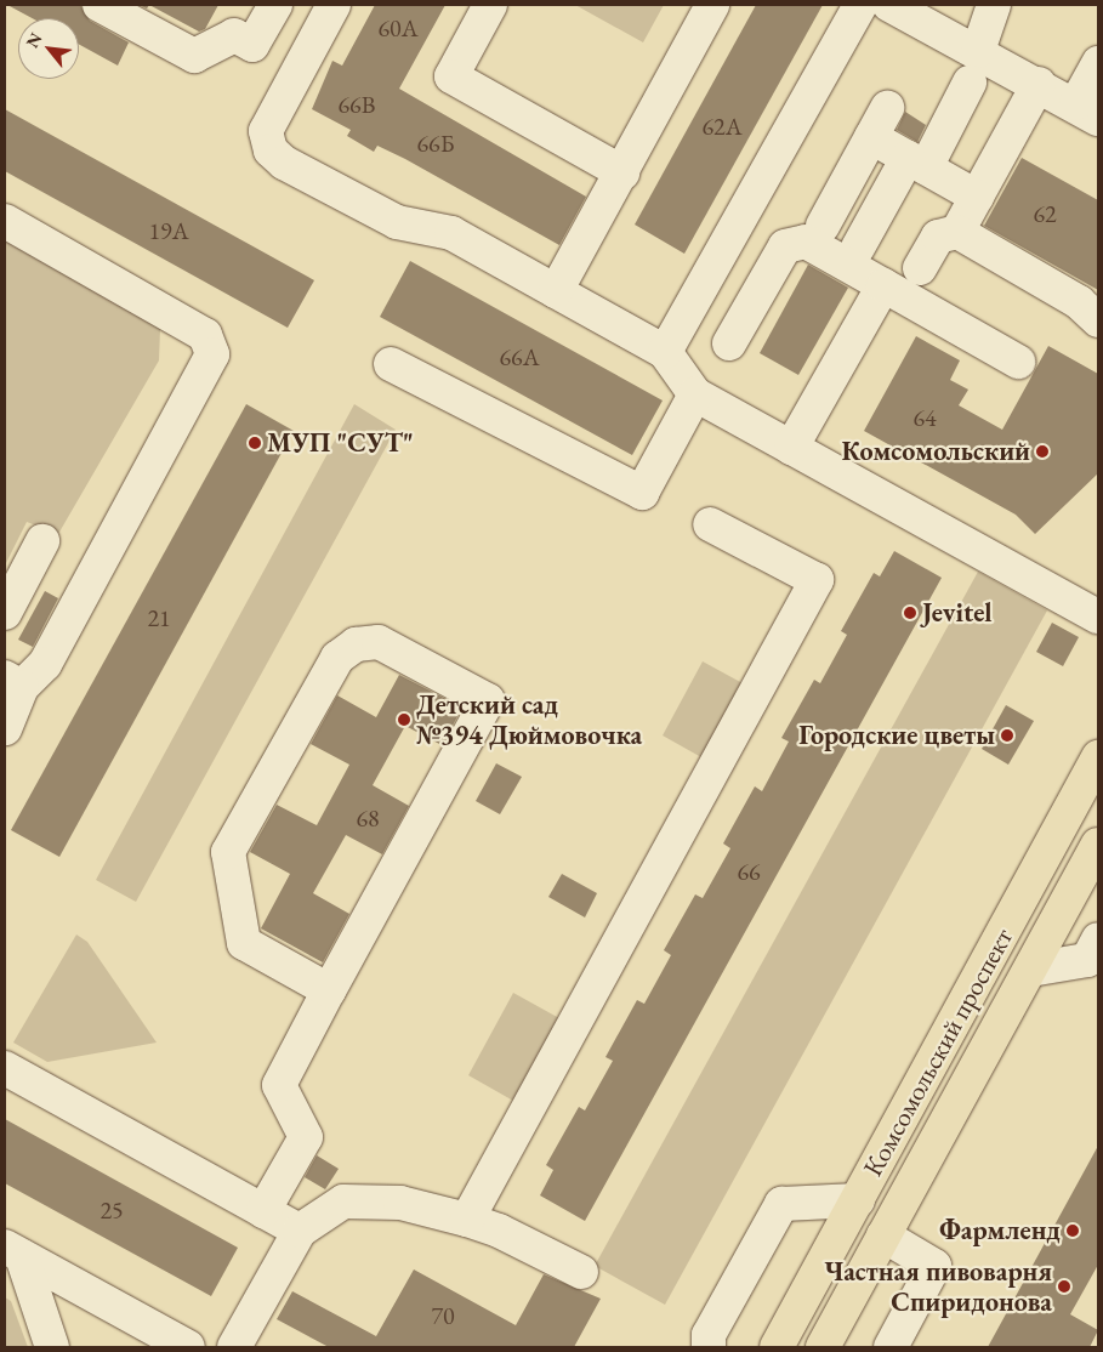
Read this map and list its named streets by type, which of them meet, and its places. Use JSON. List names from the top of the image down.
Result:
{
  "streets": {
    "main road": ["Комсомольский проспект"]
  },
  "places": [
    "МУП \"СУТ\"",
    "Комсомольский",
    "Jevitel",
    "Детский сад №394 Дюймовочка",
    "Городские цветы",
    "Фармленд",
    "Частная пивоварня Спиридонова"
  ],
  "house_numbers": [
    "60А",
    "66В",
    "62А",
    "66Б",
    "62",
    "19А",
    "66А",
    "64",
    "21",
    "68",
    "66",
    "25",
    "70"
  ],
  "north": "top left"
}
